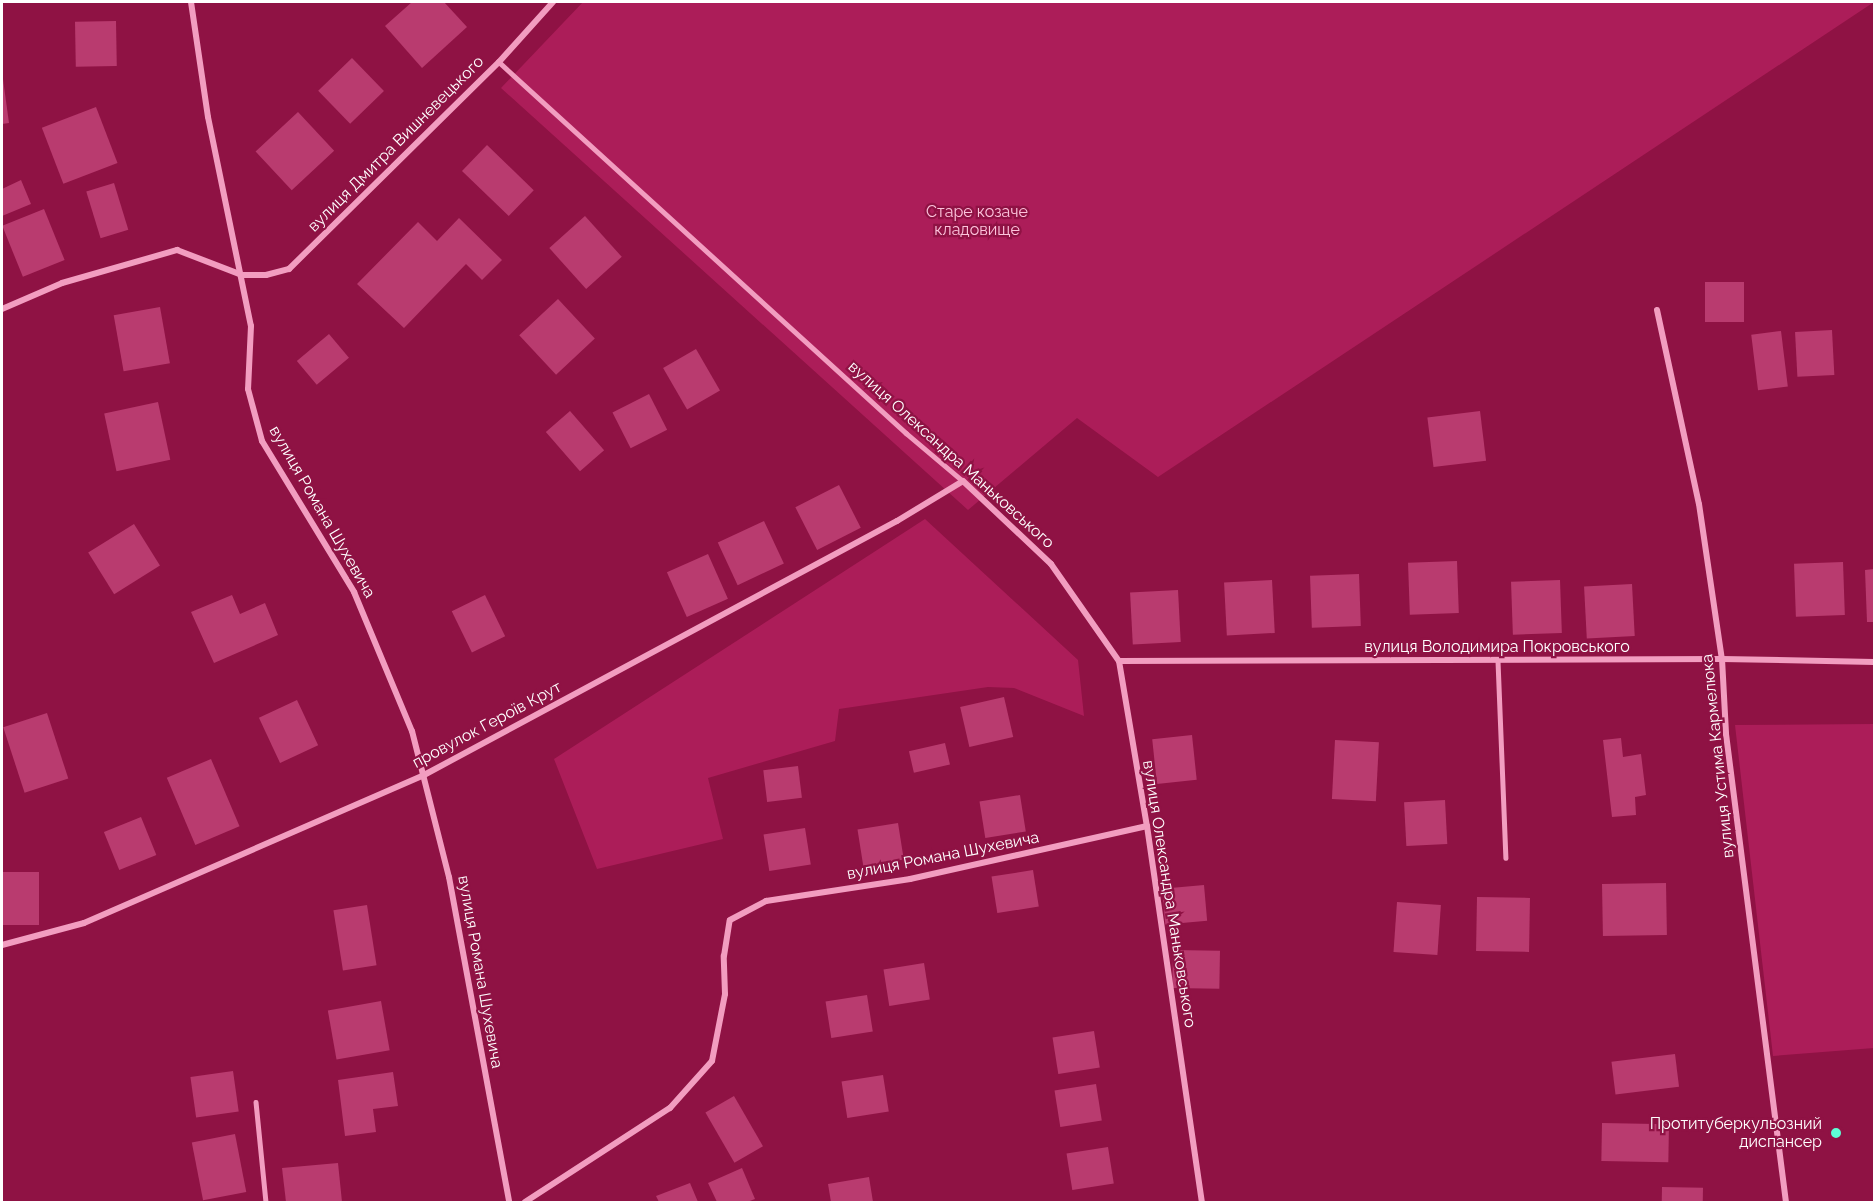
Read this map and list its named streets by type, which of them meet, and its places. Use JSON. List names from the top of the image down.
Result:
{
  "streets": {
    "street": [
      "вулиця Дмитра Вишневецького",
      "вулиця Олександра Маньковського",
      "вулиця Романа Шухевича",
      "вулиця Володимира Покровського",
      "провулок Героїв Крут",
      "вулиця Устима Кармелюка"
    ]
  },
  "crossings": [
    ["вулиця Дмитра Вишневецького", "вулиця Олександра Маньковського"],
    ["вулиця Дмитра Вишневецького", "вулиця Романа Шухевича"],
    ["вулиця Олександра Маньковського", "вулиця Романа Шухевича"],
    ["вулиця Олександра Маньковського", "вулиця Володимира Покровського"],
    ["вулиця Олександра Маньковського", "провулок Героїв Крут"],
    ["вулиця Романа Шухевича", "провулок Героїв Крут"],
    ["вулиця Володимира Покровського", "вулиця Устима Кармелюка"]
  ],
  "parks": ["Старе козаче кладовище"],
  "places": ["Протитуберкульозний диспансер"]
}
